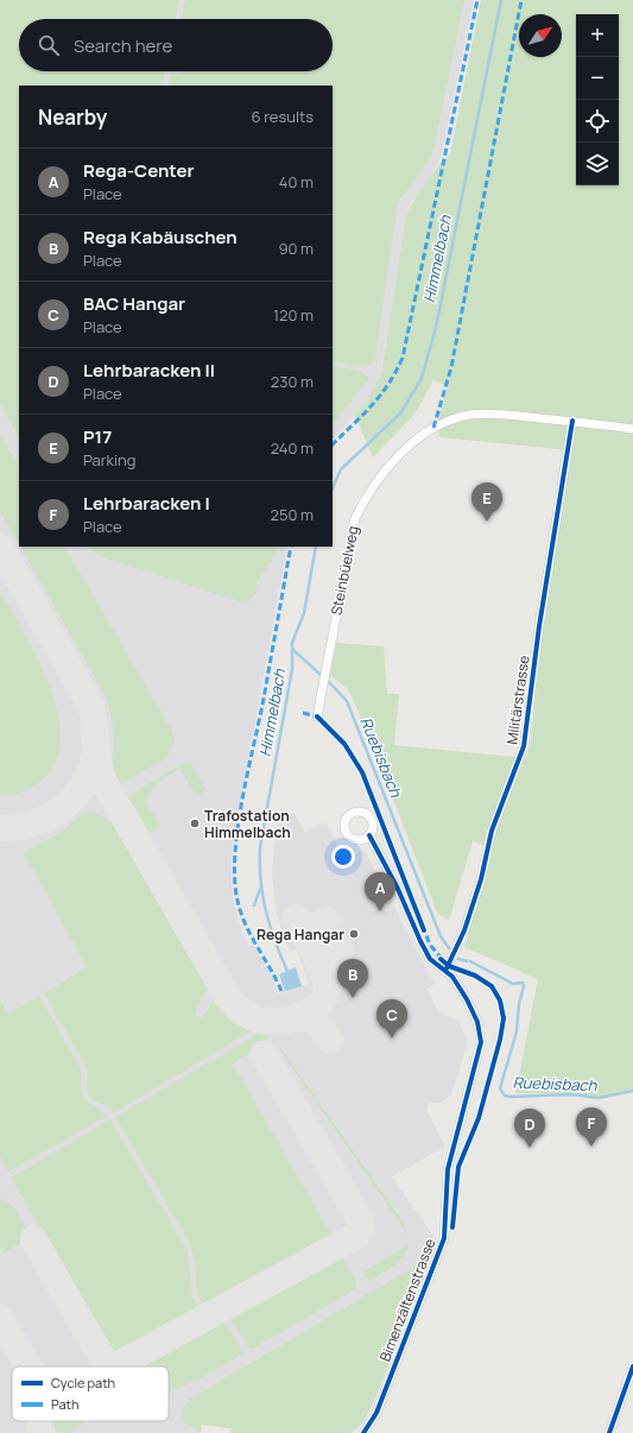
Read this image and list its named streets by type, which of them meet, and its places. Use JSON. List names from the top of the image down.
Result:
{
  "streets": {
    "street": ["Steinbüelweg", "Militärstrasse", "Bimenzältenstrasse"]
  },
  "crossings": [
    ["Steinbüelweg", "Militärstrasse"],
    ["Militärstrasse", "Bimenzältenstrasse"]
  ],
  "water": ["Himmelbach", "Ruebisbach"],
  "places": ["Trafostation Himmelbach", "Rega Hangar"],
  "legend": ["Cycle path", "Path"],
  "north": "top right",
  "page": {
    "map_buttons": ["+", "−"],
    "search": "Search here",
    "heading": ["Nearby", "6 results"],
    "list": [
      {
        "mark": "A",
        "name": "Rega-Center",
        "note": "Place",
        "value": "40 m"
      },
      {
        "mark": "B",
        "name": "Rega Kabäuschen",
        "note": "Place",
        "value": "90 m"
      },
      {
        "mark": "C",
        "name": "BAC Hangar",
        "note": "Place",
        "value": "120 m"
      },
      {
        "mark": "D",
        "name": "Lehrbaracken II",
        "note": "Place",
        "value": "230 m"
      },
      {
        "mark": "E",
        "name": "P17",
        "note": "Parking",
        "value": "240 m"
      },
      {
        "mark": "F",
        "name": "Lehrbaracken I",
        "note": "Place",
        "value": "250 m"
      }
    ],
    "pins": [
      "E",
      "A",
      "B",
      "C",
      "F",
      "D"
    ]
  }
}
